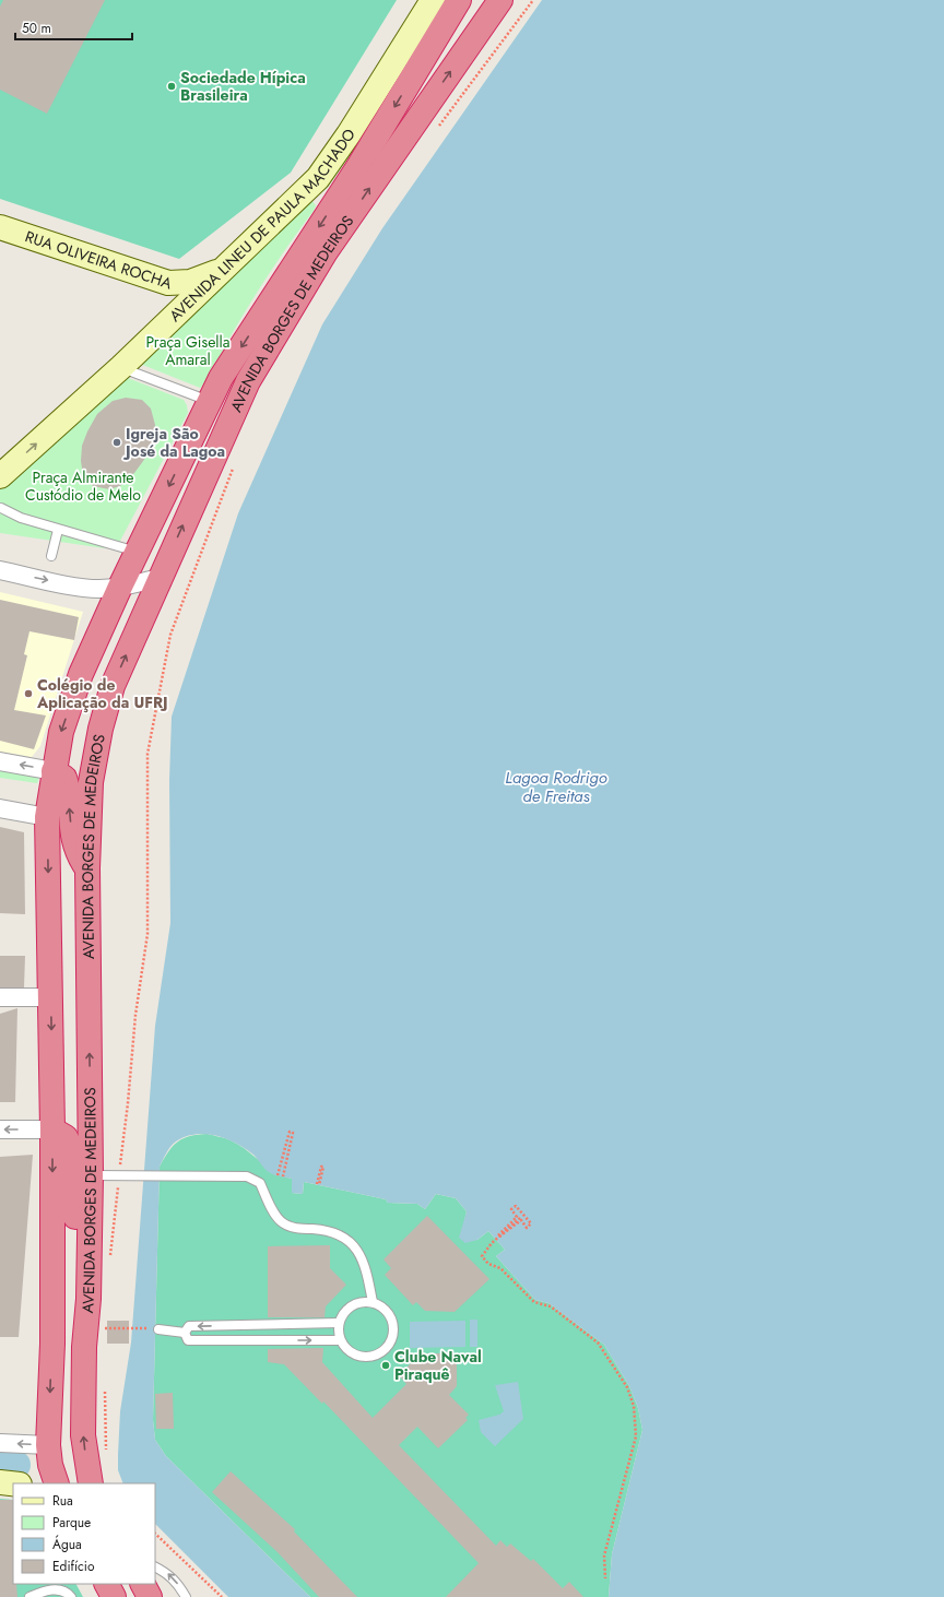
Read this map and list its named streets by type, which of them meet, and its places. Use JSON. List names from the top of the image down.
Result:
{
  "streets": {
    "highway": ["AVENIDA BORGES DE MEDEIROS"],
    "street": ["AVENIDA LINEU DE PAULA MACHADO", "RUA OLIVEIRA ROCHA"]
  },
  "crossings": [
    ["AVENIDA LINEU DE PAULA MACHADO", "RUA OLIVEIRA ROCHA"]
  ],
  "water": ["Lagoa Rodrigo de Freitas"],
  "parks": ["Praça Gisella Amaral", "Praça Almirante Custódio de Melo"],
  "places": [
    "Sociedade Hípica Brasileira",
    "Igreja São José da Lagoa",
    "Colégio de Aplicação da UFRJ",
    "Clube Naval Piraquê"
  ],
  "legend": [
    "Rua",
    "Parque",
    "Água",
    "Edifício"
  ],
  "scale_bar": "50 m"
}
